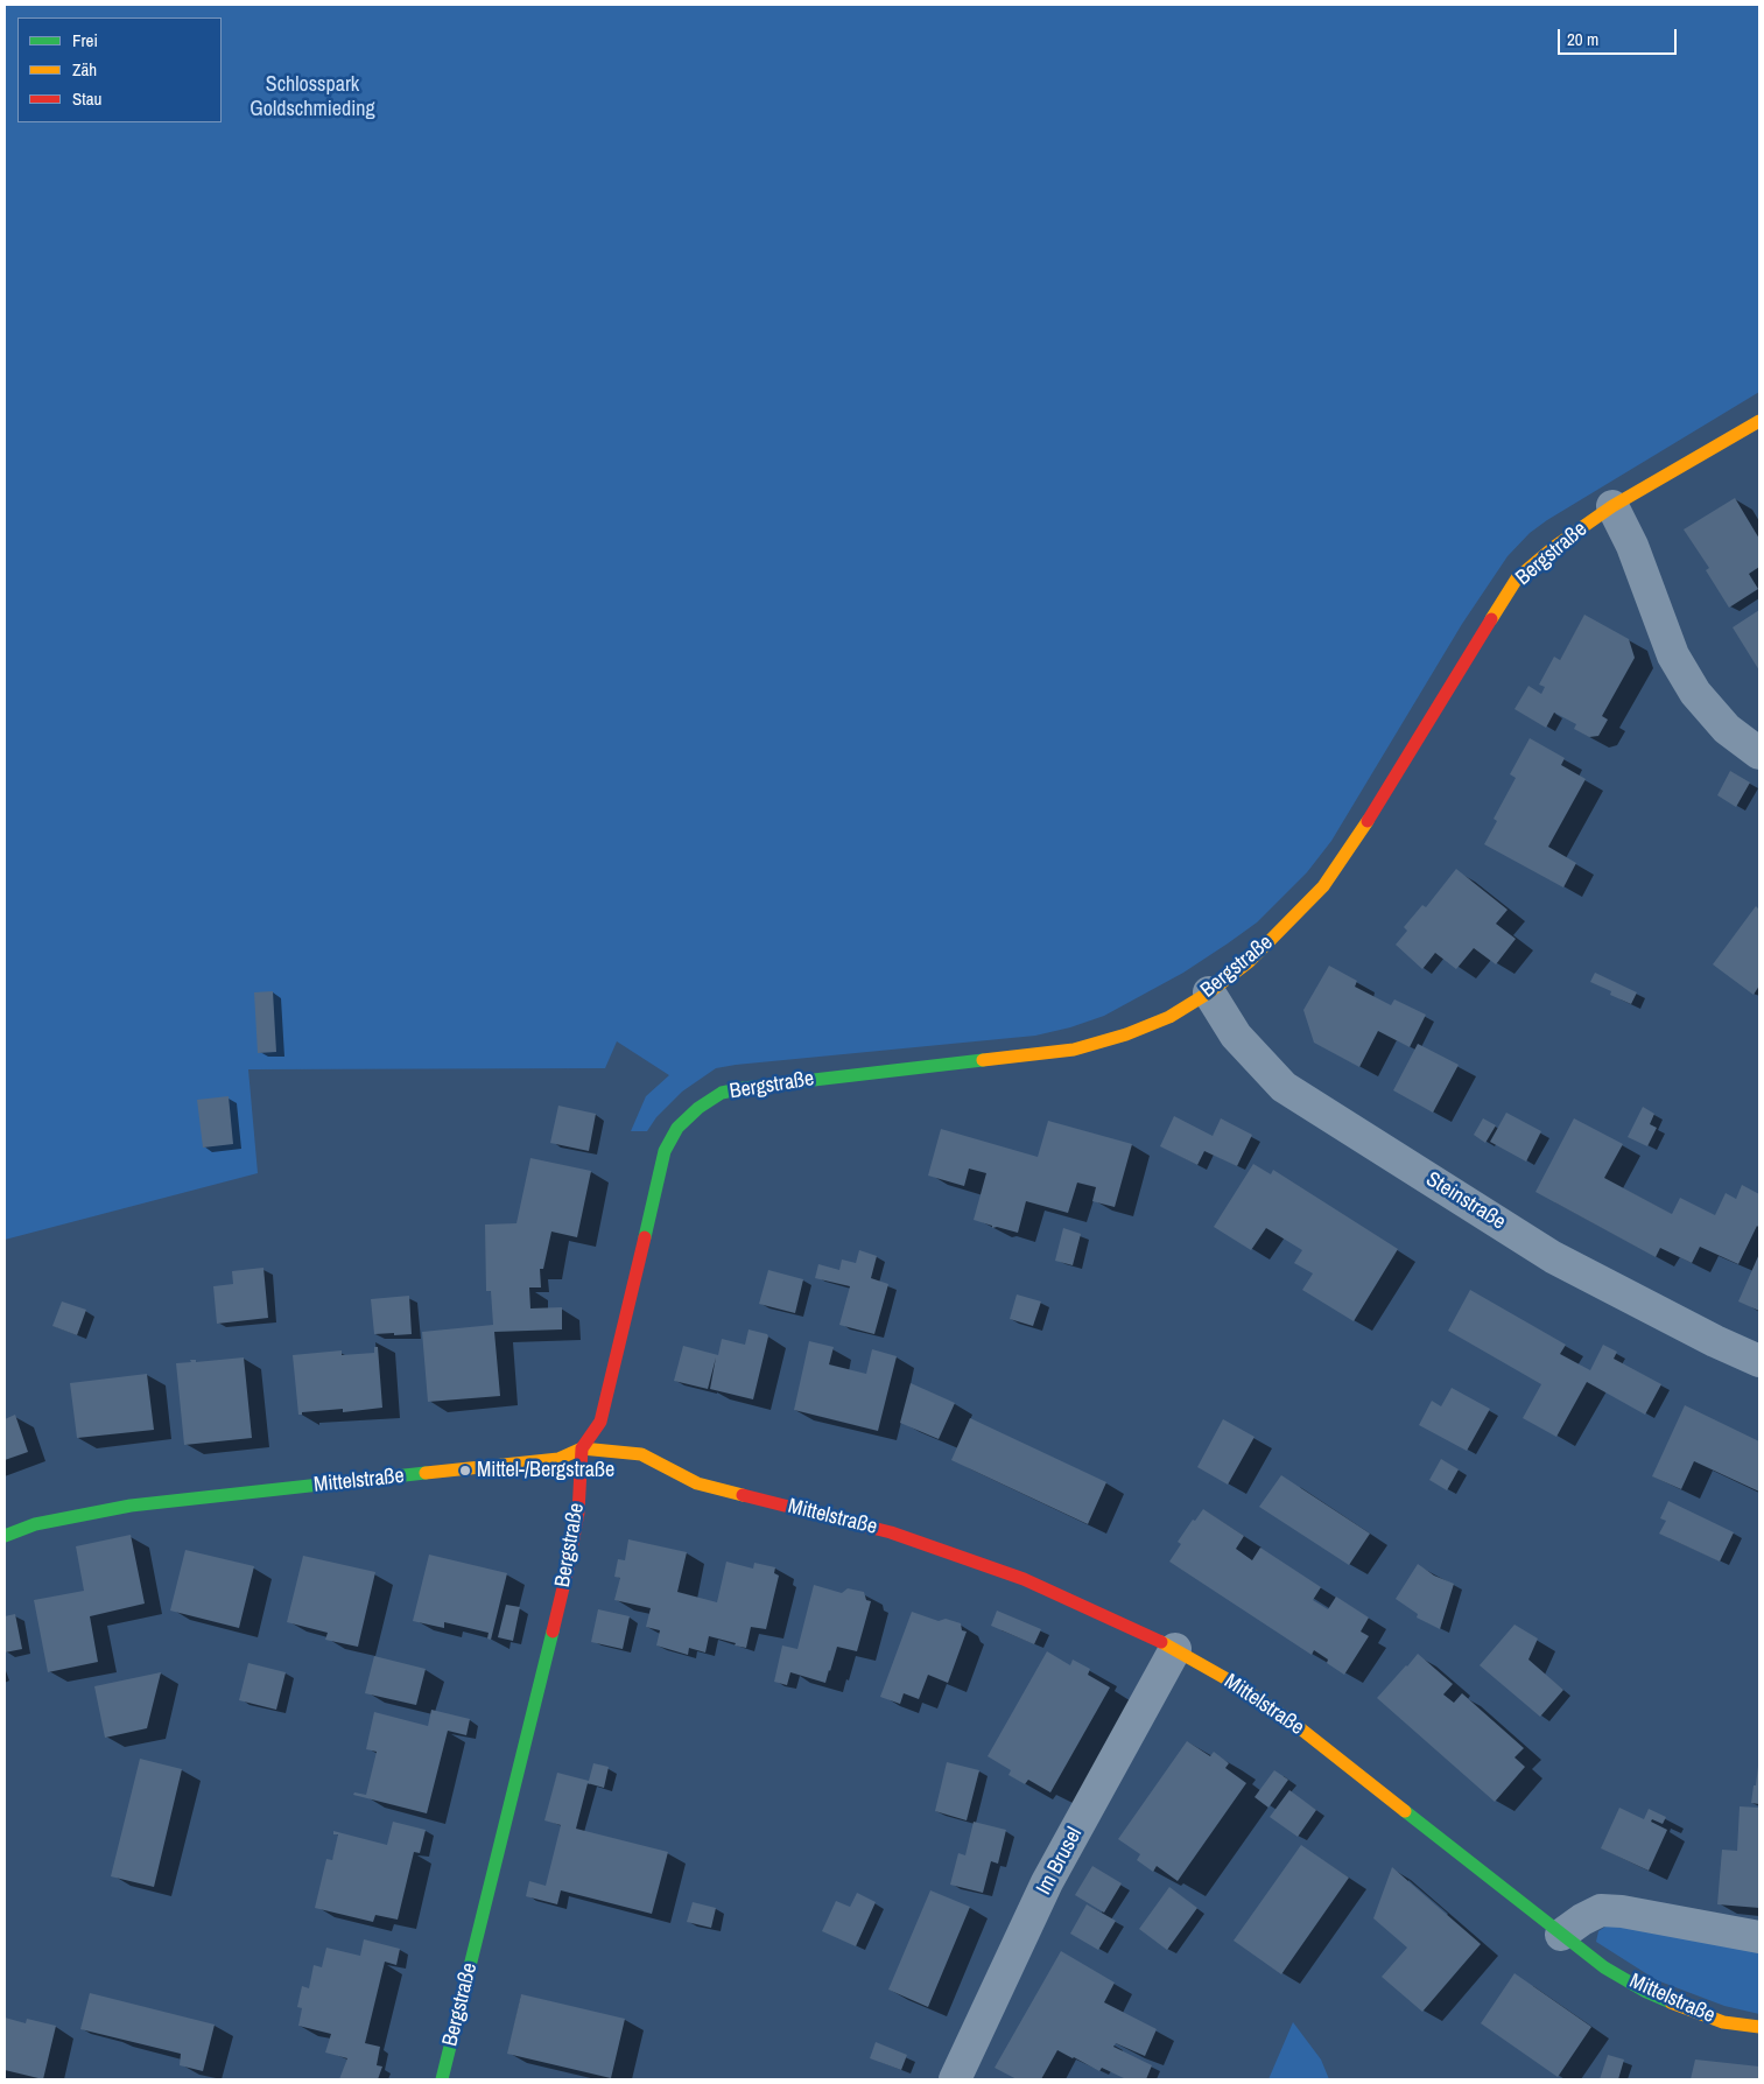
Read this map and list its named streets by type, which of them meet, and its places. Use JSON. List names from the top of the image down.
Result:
{
  "streets": {
    "street": [
      "Bergstraße",
      "Steinstraße",
      "Mittelstraße",
      "Im Brusel"
    ]
  },
  "crossings": [
    ["Bergstraße", "Steinstraße"],
    ["Bergstraße", "Mittelstraße"],
    ["Mittelstraße", "Im Brusel"]
  ],
  "parks": ["Schlosspark Goldschmieding"],
  "places": ["Mittel-/Bergstraße"],
  "legend": ["Frei", "Zäh", "Stau"],
  "scale_bar": "20 m"
}
